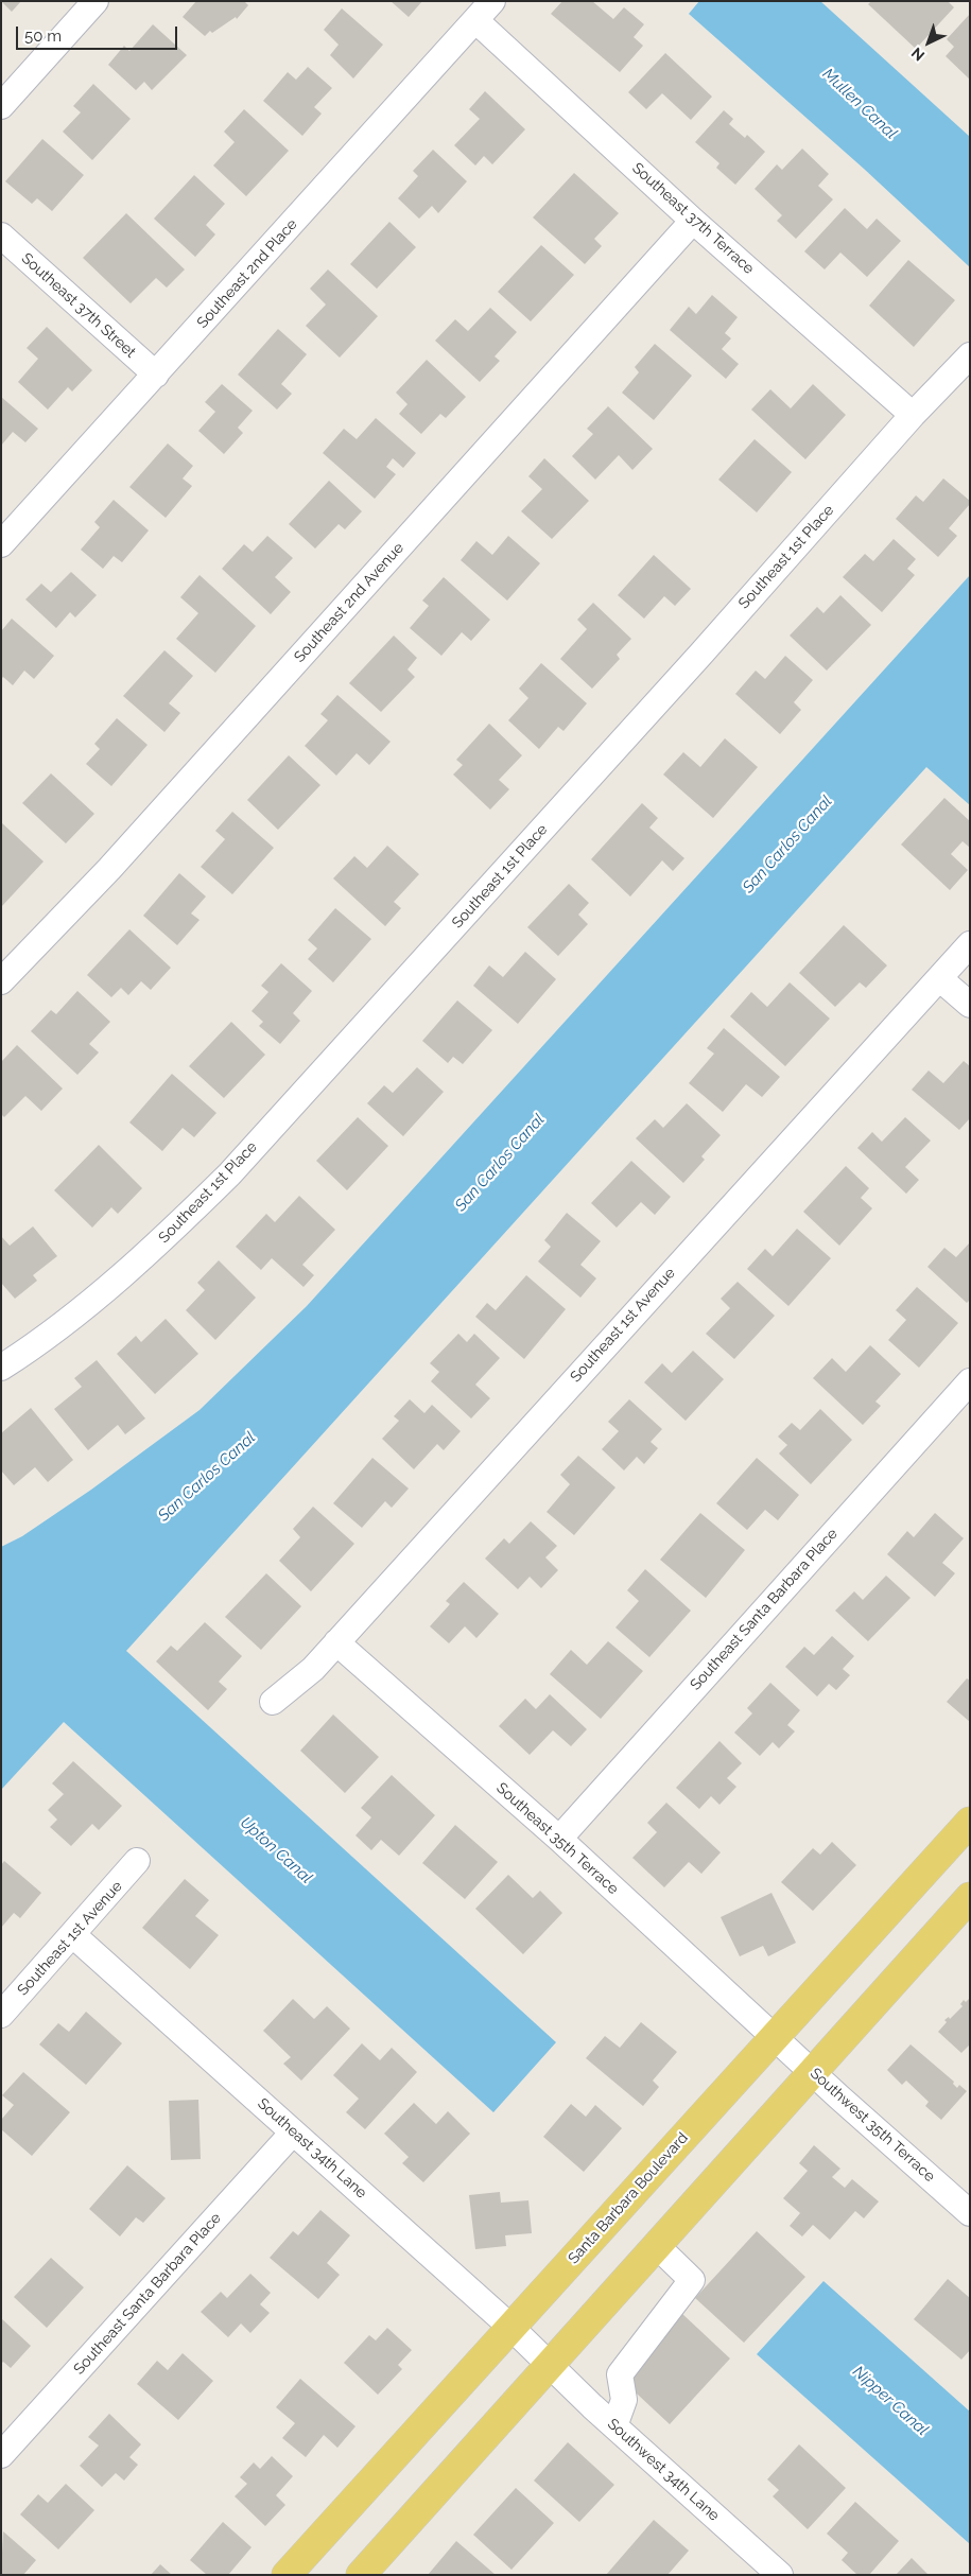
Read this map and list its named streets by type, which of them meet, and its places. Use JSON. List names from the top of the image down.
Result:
{
  "streets": {
    "main road": ["Santa Barbara Boulevard"],
    "street": [
      "Southeast 37th Terrace",
      "Southeast 2nd Place",
      "Southeast 37th Street",
      "Southeast 1st Place",
      "Southeast 2nd Avenue",
      "Southeast 1st Avenue",
      "Southeast Santa Barbara Place",
      "Southeast 35th Terrace",
      "Southwest 35th Terrace",
      "Southeast 34th Lane",
      "Southwest 34th Lane"
    ]
  },
  "crossings": [
    ["Southeast 37th Terrace", "Southeast 2nd Place"],
    ["Southeast 37th Terrace", "Southeast 1st Place"],
    ["Southeast 37th Terrace", "Southeast 2nd Avenue"],
    ["Southeast 2nd Place", "Southeast 37th Street"],
    ["Southeast 1st Avenue", "Southeast 35th Terrace"],
    ["Southeast 1st Avenue", "Southeast 34th Lane"],
    ["Southeast Santa Barbara Place", "Southeast 35th Terrace"],
    ["Southeast Santa Barbara Place", "Southeast 34th Lane"],
    ["Southeast 35th Terrace", "Southwest 35th Terrace"],
    ["Southeast 35th Terrace", "Santa Barbara Boulevard"],
    ["Southwest 35th Terrace", "Santa Barbara Boulevard"],
    ["Southeast 34th Lane", "Santa Barbara Boulevard"],
    ["Southeast 34th Lane", "Southwest 34th Lane"]
  ],
  "water": [
    "Mullen Canal",
    "San Carlos Canal",
    "Upton Canal",
    "Nipper Canal"
  ],
  "scale_bar": "50 m",
  "north": "bottom left"
}
